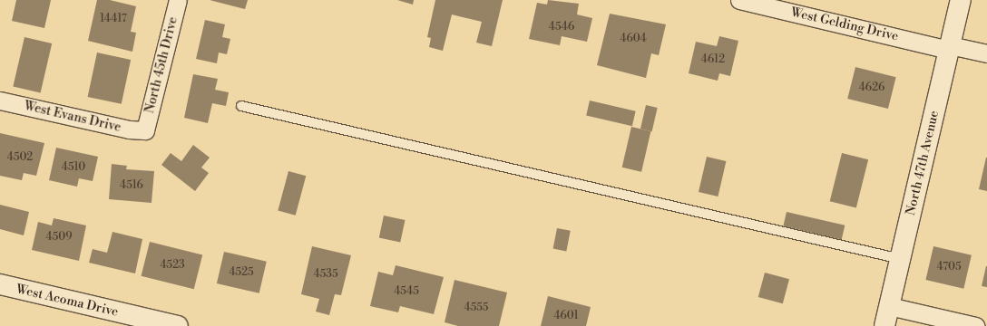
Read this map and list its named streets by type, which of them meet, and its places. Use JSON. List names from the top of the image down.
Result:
{
  "streets": {
    "street": [
      "West Gelding Drive",
      "North 45th Drive",
      "West Evans Drive",
      "North 47th Avenue",
      "West Acoma Drive"
    ]
  },
  "crossings": [
    ["West Gelding Drive", "North 47th Avenue"],
    ["North 45th Drive", "West Evans Drive"]
  ],
  "house_numbers": [
    "14417",
    "4546",
    "4604",
    "4612",
    "4626",
    "4502",
    "4510",
    "4516",
    "4509",
    "4523",
    "4705",
    "4525",
    "4535",
    "4545",
    "4555",
    "4601"
  ]
}
